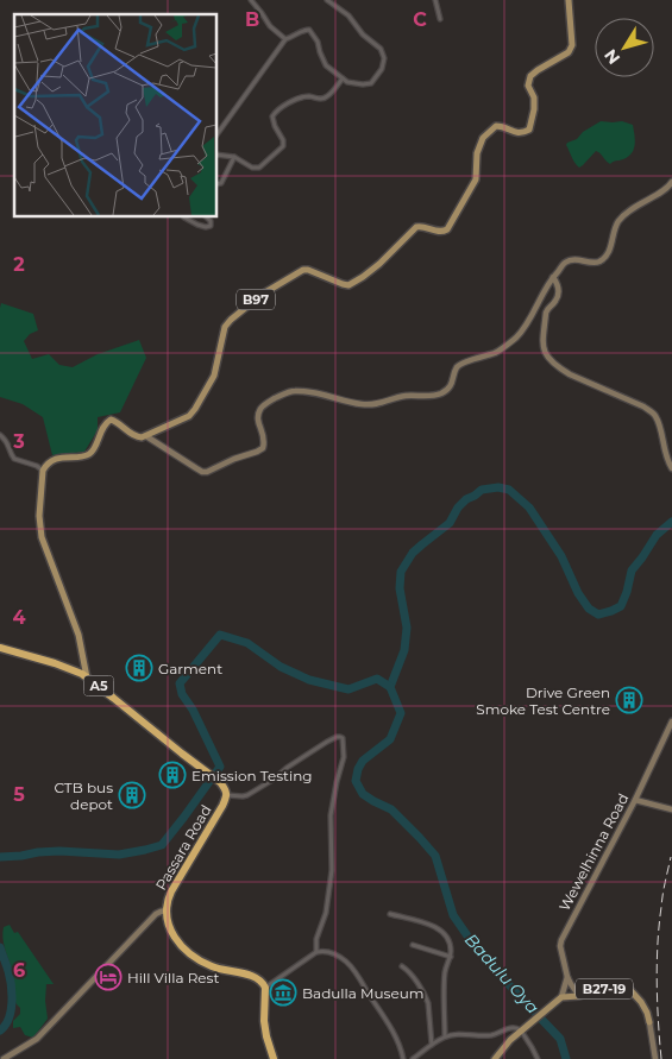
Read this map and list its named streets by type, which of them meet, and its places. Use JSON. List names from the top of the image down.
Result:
{
  "streets": {
    "highway": ["A5", "Passara Road"],
    "main road": ["B97", "B27-19"],
    "street": ["Wewelhinna Road"]
  },
  "crossings": [
    ["Wewelhinna Road", "B27-19"]
  ],
  "water": ["Badulu Oya"],
  "places": {
    "building": [
      "Garment",
      "Drive Green Smoke Test Centre",
      "Emission Testing",
      "CTB bus depot"
    ],
    "hotel": ["Hill Villa Rest"],
    "museum": ["Badulla Museum"]
  },
  "north": "bottom left",
  "grid": {
    "columns": ["B", "C"],
    "rows": [
      "2",
      "3",
      "4",
      "5",
      "6"
    ]
  }
}
